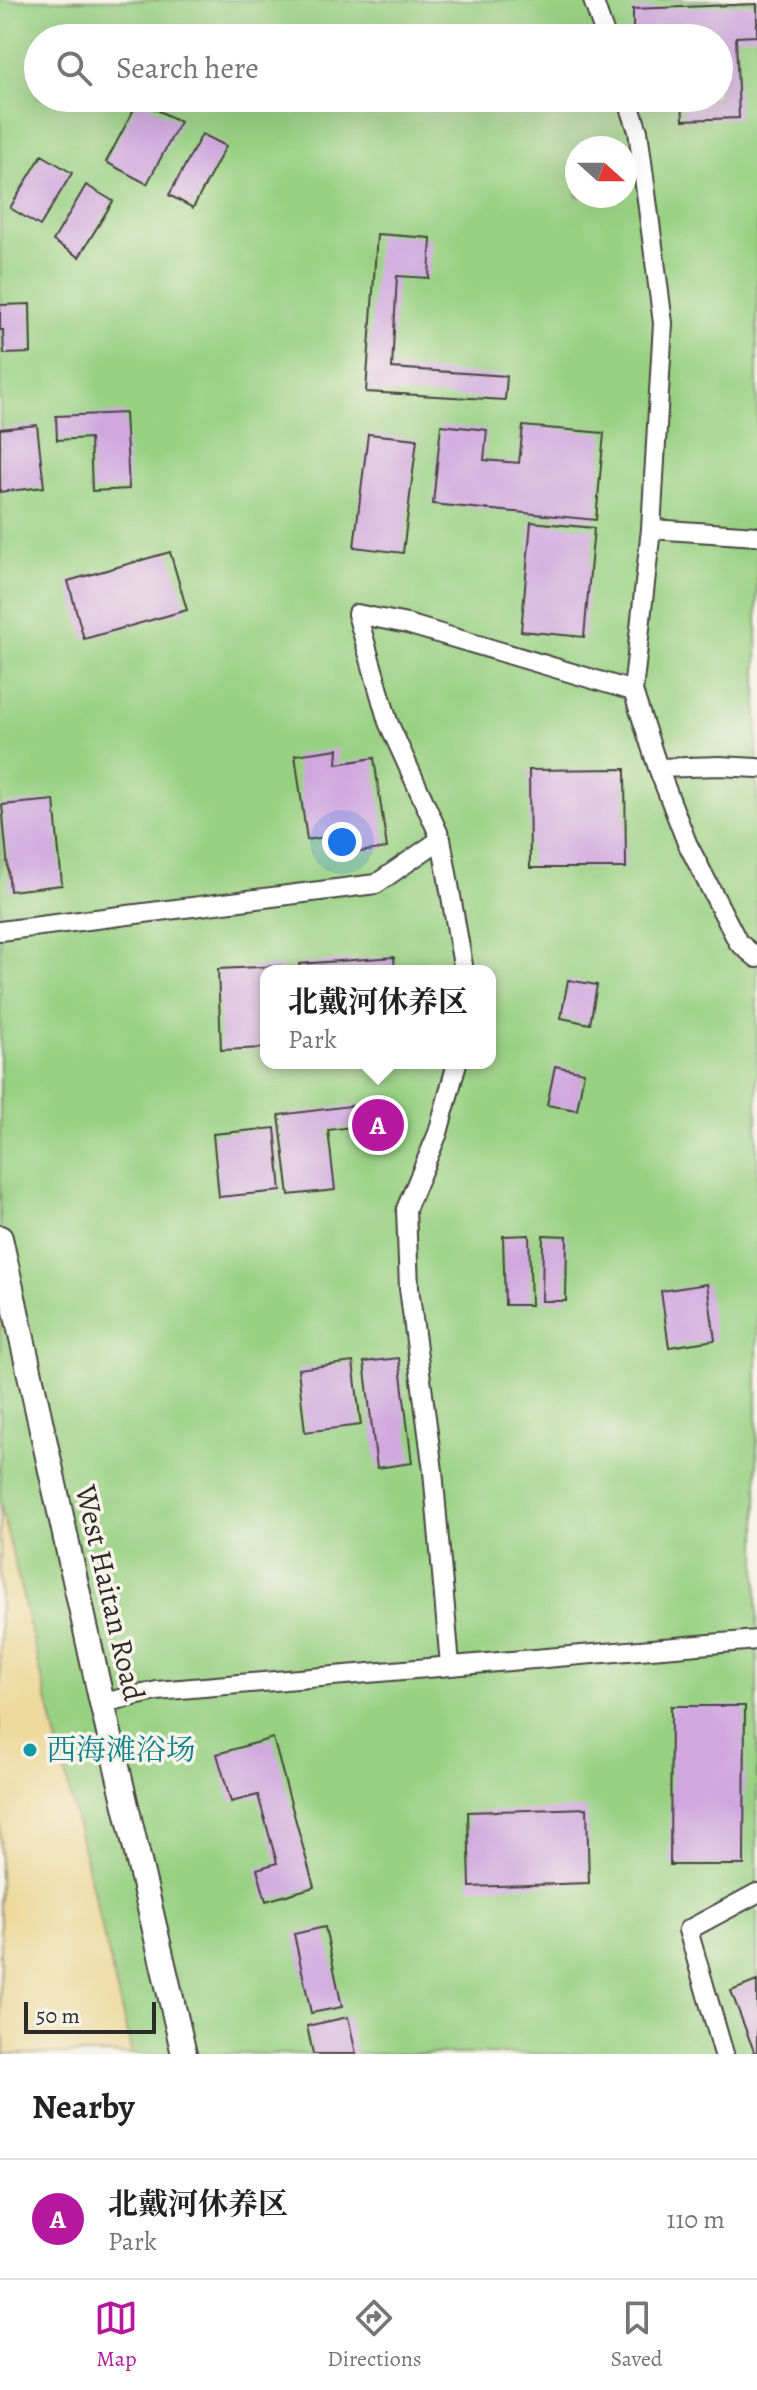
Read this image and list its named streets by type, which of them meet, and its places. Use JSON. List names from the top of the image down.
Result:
{
  "streets": {
    "main road": ["West Haitan Road"]
  },
  "places": ["西海滩浴场"],
  "scale_bar": "50 m",
  "north": "right",
  "page": {
    "search": "Search here",
    "popup": ["北戴河休养区", "Park"],
    "pins": "A",
    "scale": "50 m",
    "heading": "Nearby",
    "list": [
      {
        "mark": "A",
        "name": "北戴河休养区",
        "note": "Park",
        "value": "110 m"
      }
    ],
    "nav": ["Map", "Directions", "Saved"]
  }
}
